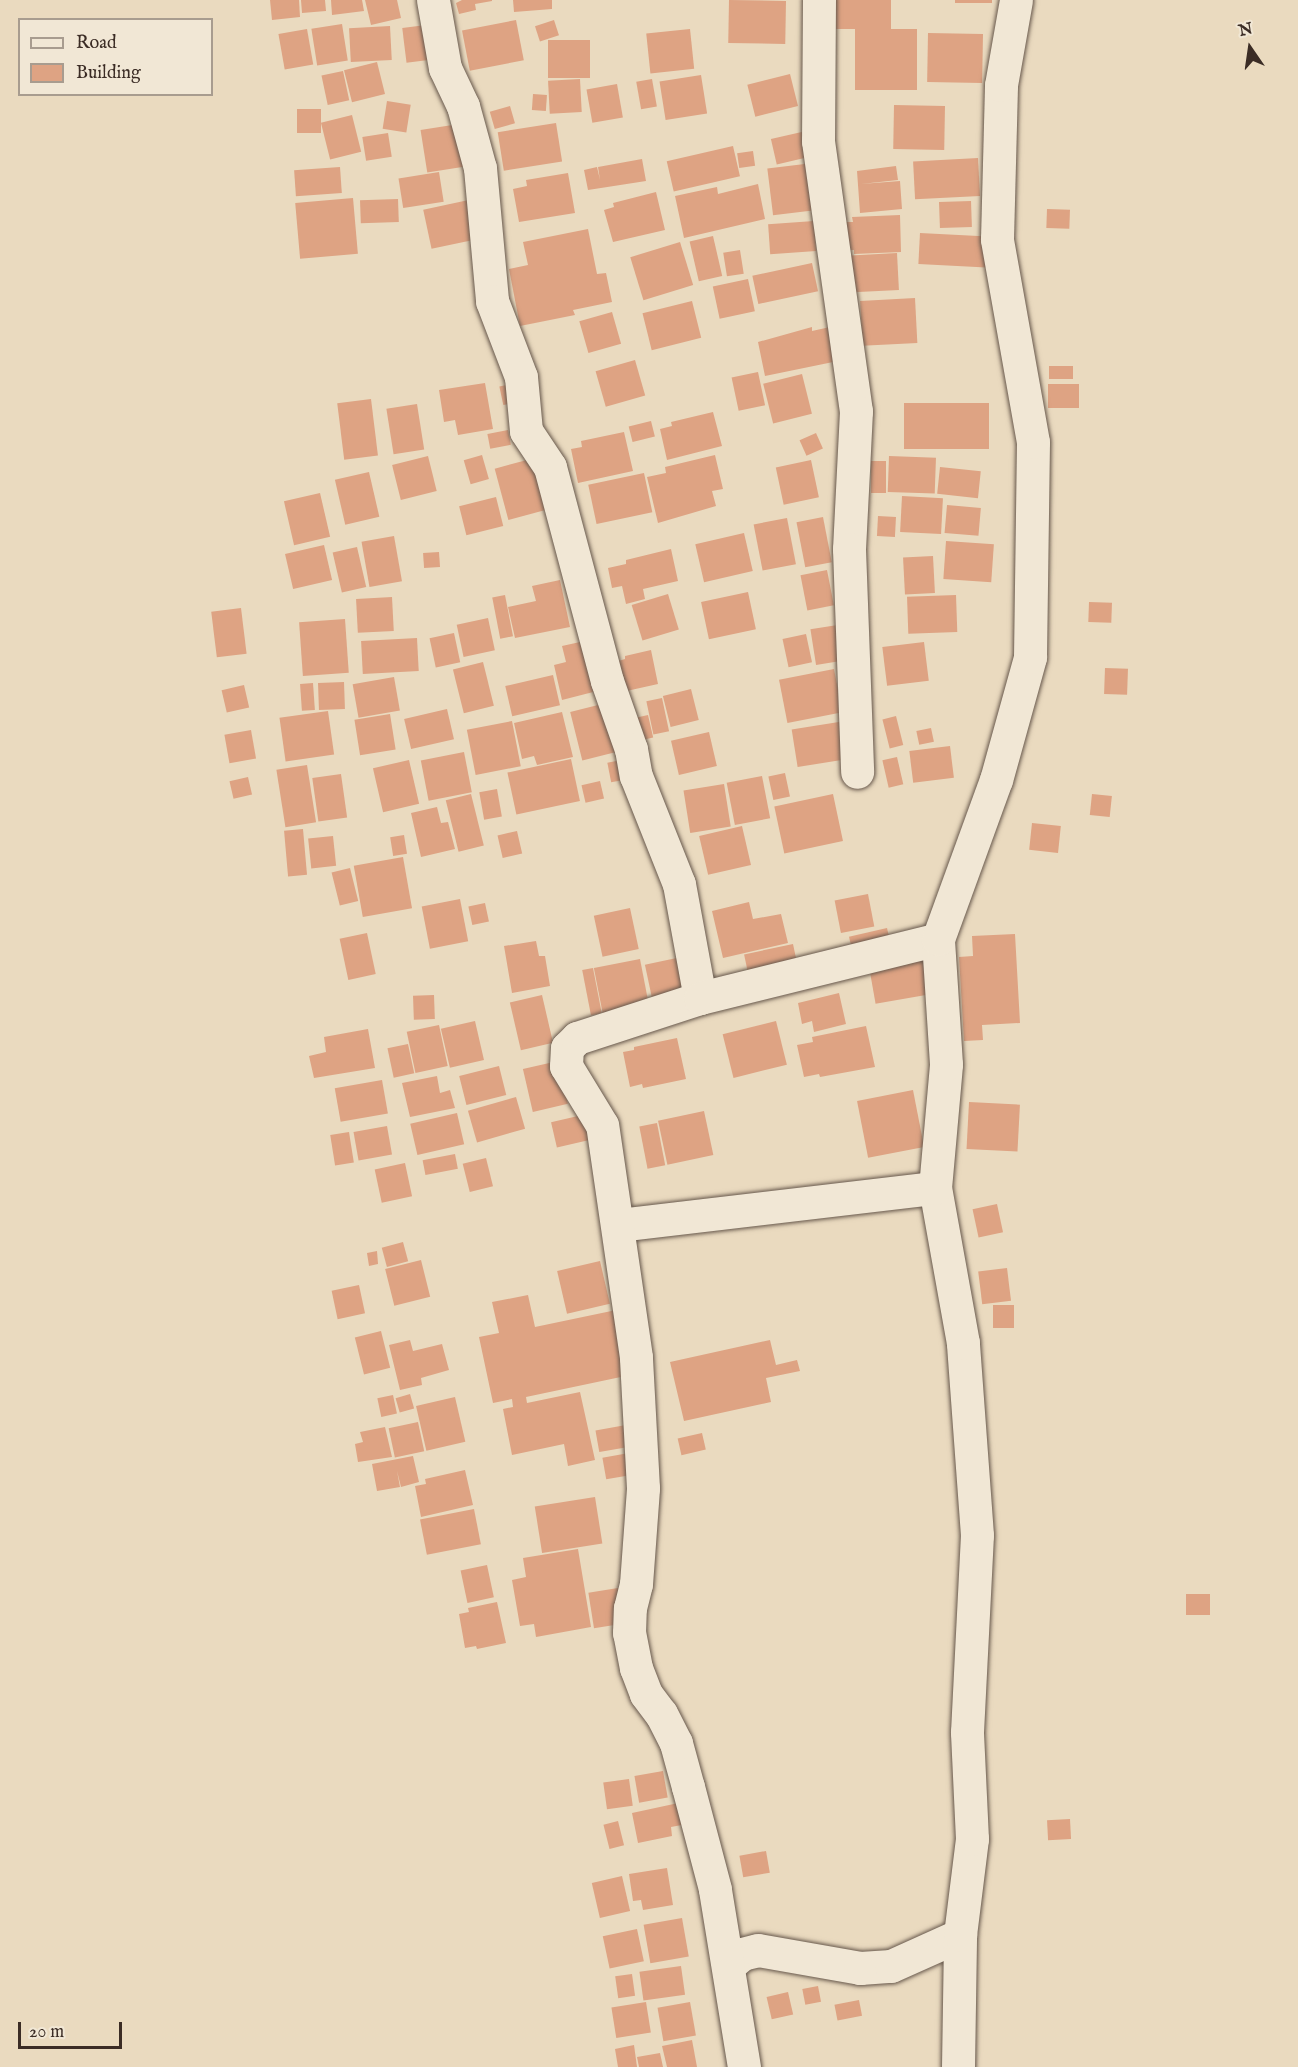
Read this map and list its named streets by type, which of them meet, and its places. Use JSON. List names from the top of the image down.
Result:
{
  "legend": ["Road", "Building"],
  "scale_bar": "20 m",
  "north": "top"
}
